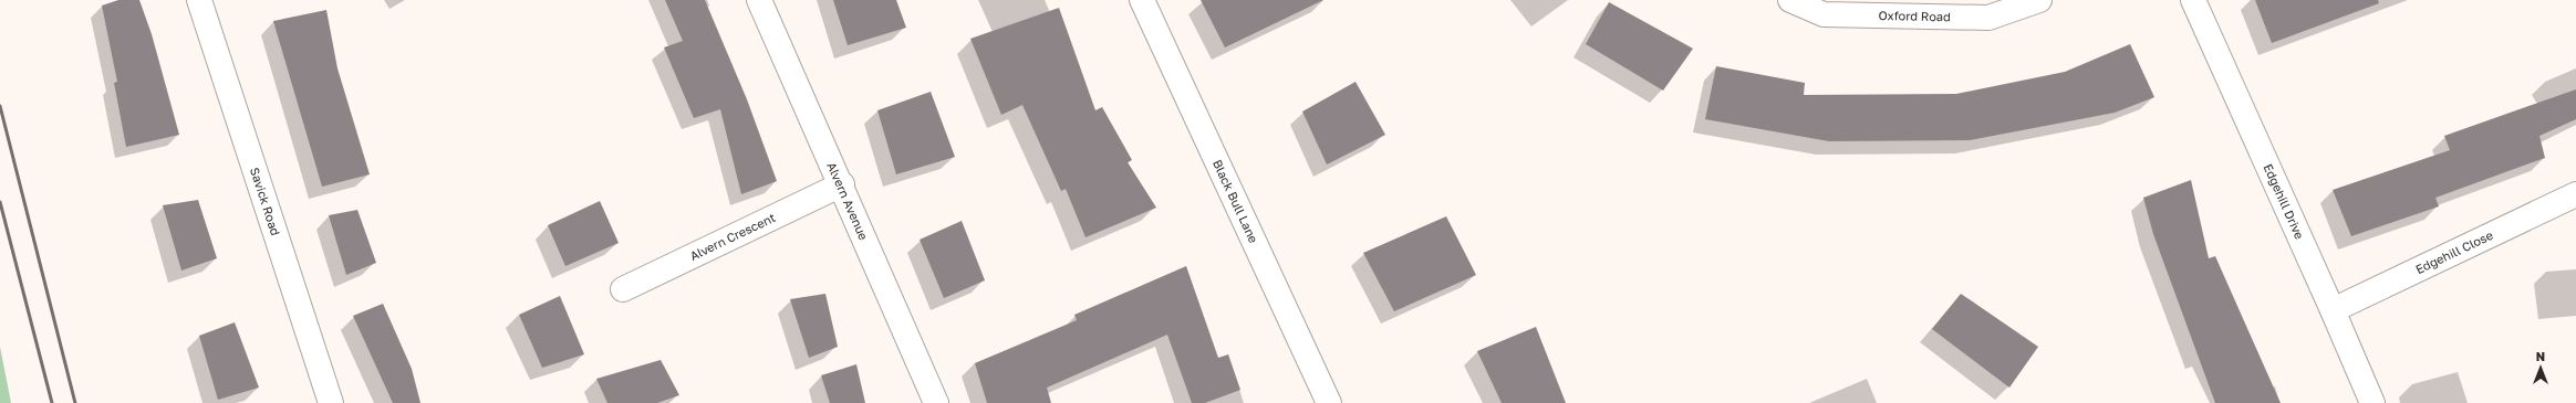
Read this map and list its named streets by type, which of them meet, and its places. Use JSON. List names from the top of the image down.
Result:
{
  "streets": {
    "street": [
      "Oxford Road",
      "Savick Road",
      "Alvern Avenue",
      "Black Bull Lane",
      "Edgehill Drive",
      "Alvern Crescent",
      "Edgehill Close"
    ]
  },
  "crossings": [
    ["Alvern Avenue", "Alvern Crescent"],
    ["Edgehill Drive", "Edgehill Close"]
  ],
  "north": "top"
}
